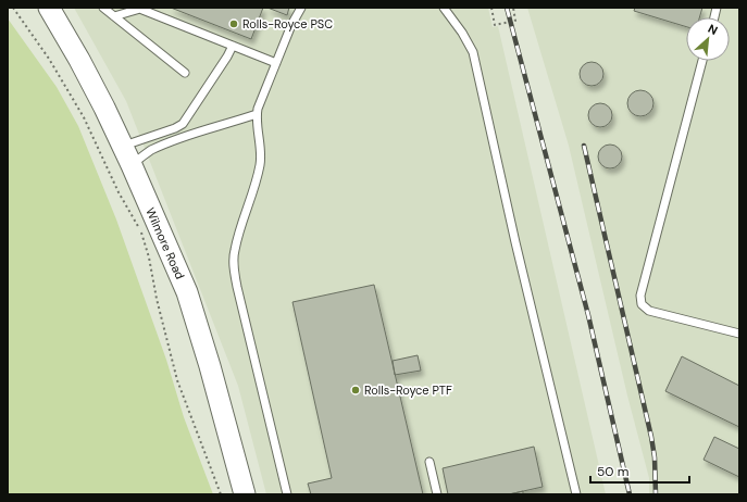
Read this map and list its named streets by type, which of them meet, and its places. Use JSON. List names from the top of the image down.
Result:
{
  "streets": {
    "street": ["Wilmore Road"]
  },
  "places": ["Rolls-Royce PSC", "Rolls-Royce PTF"],
  "scale_bar": "50 m",
  "north": "top right"
}
